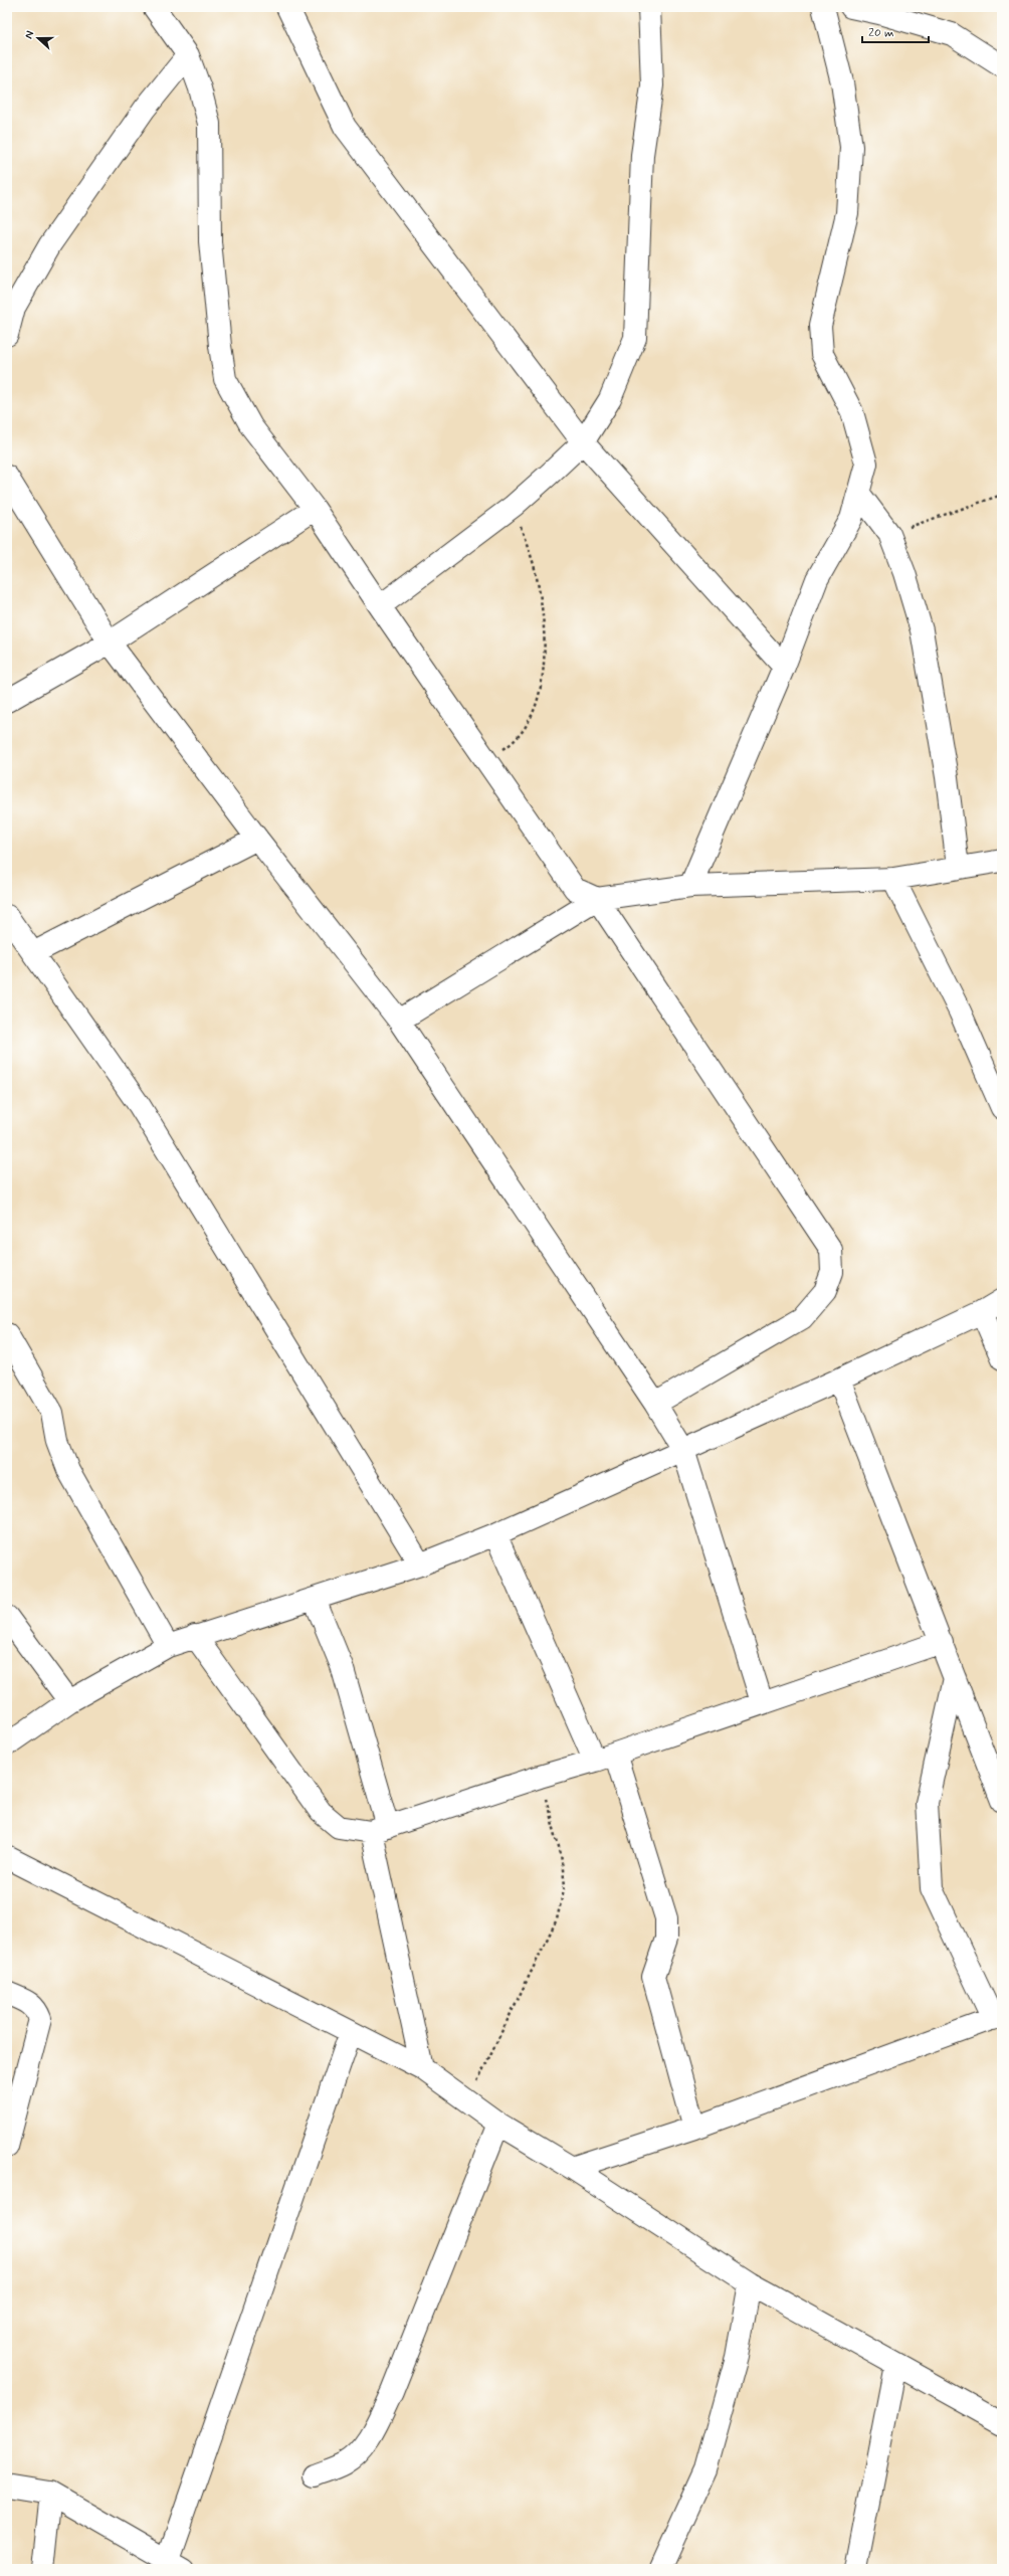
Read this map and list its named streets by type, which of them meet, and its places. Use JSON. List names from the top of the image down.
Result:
{
  "scale_bar": "20 m",
  "north": "left"
}
